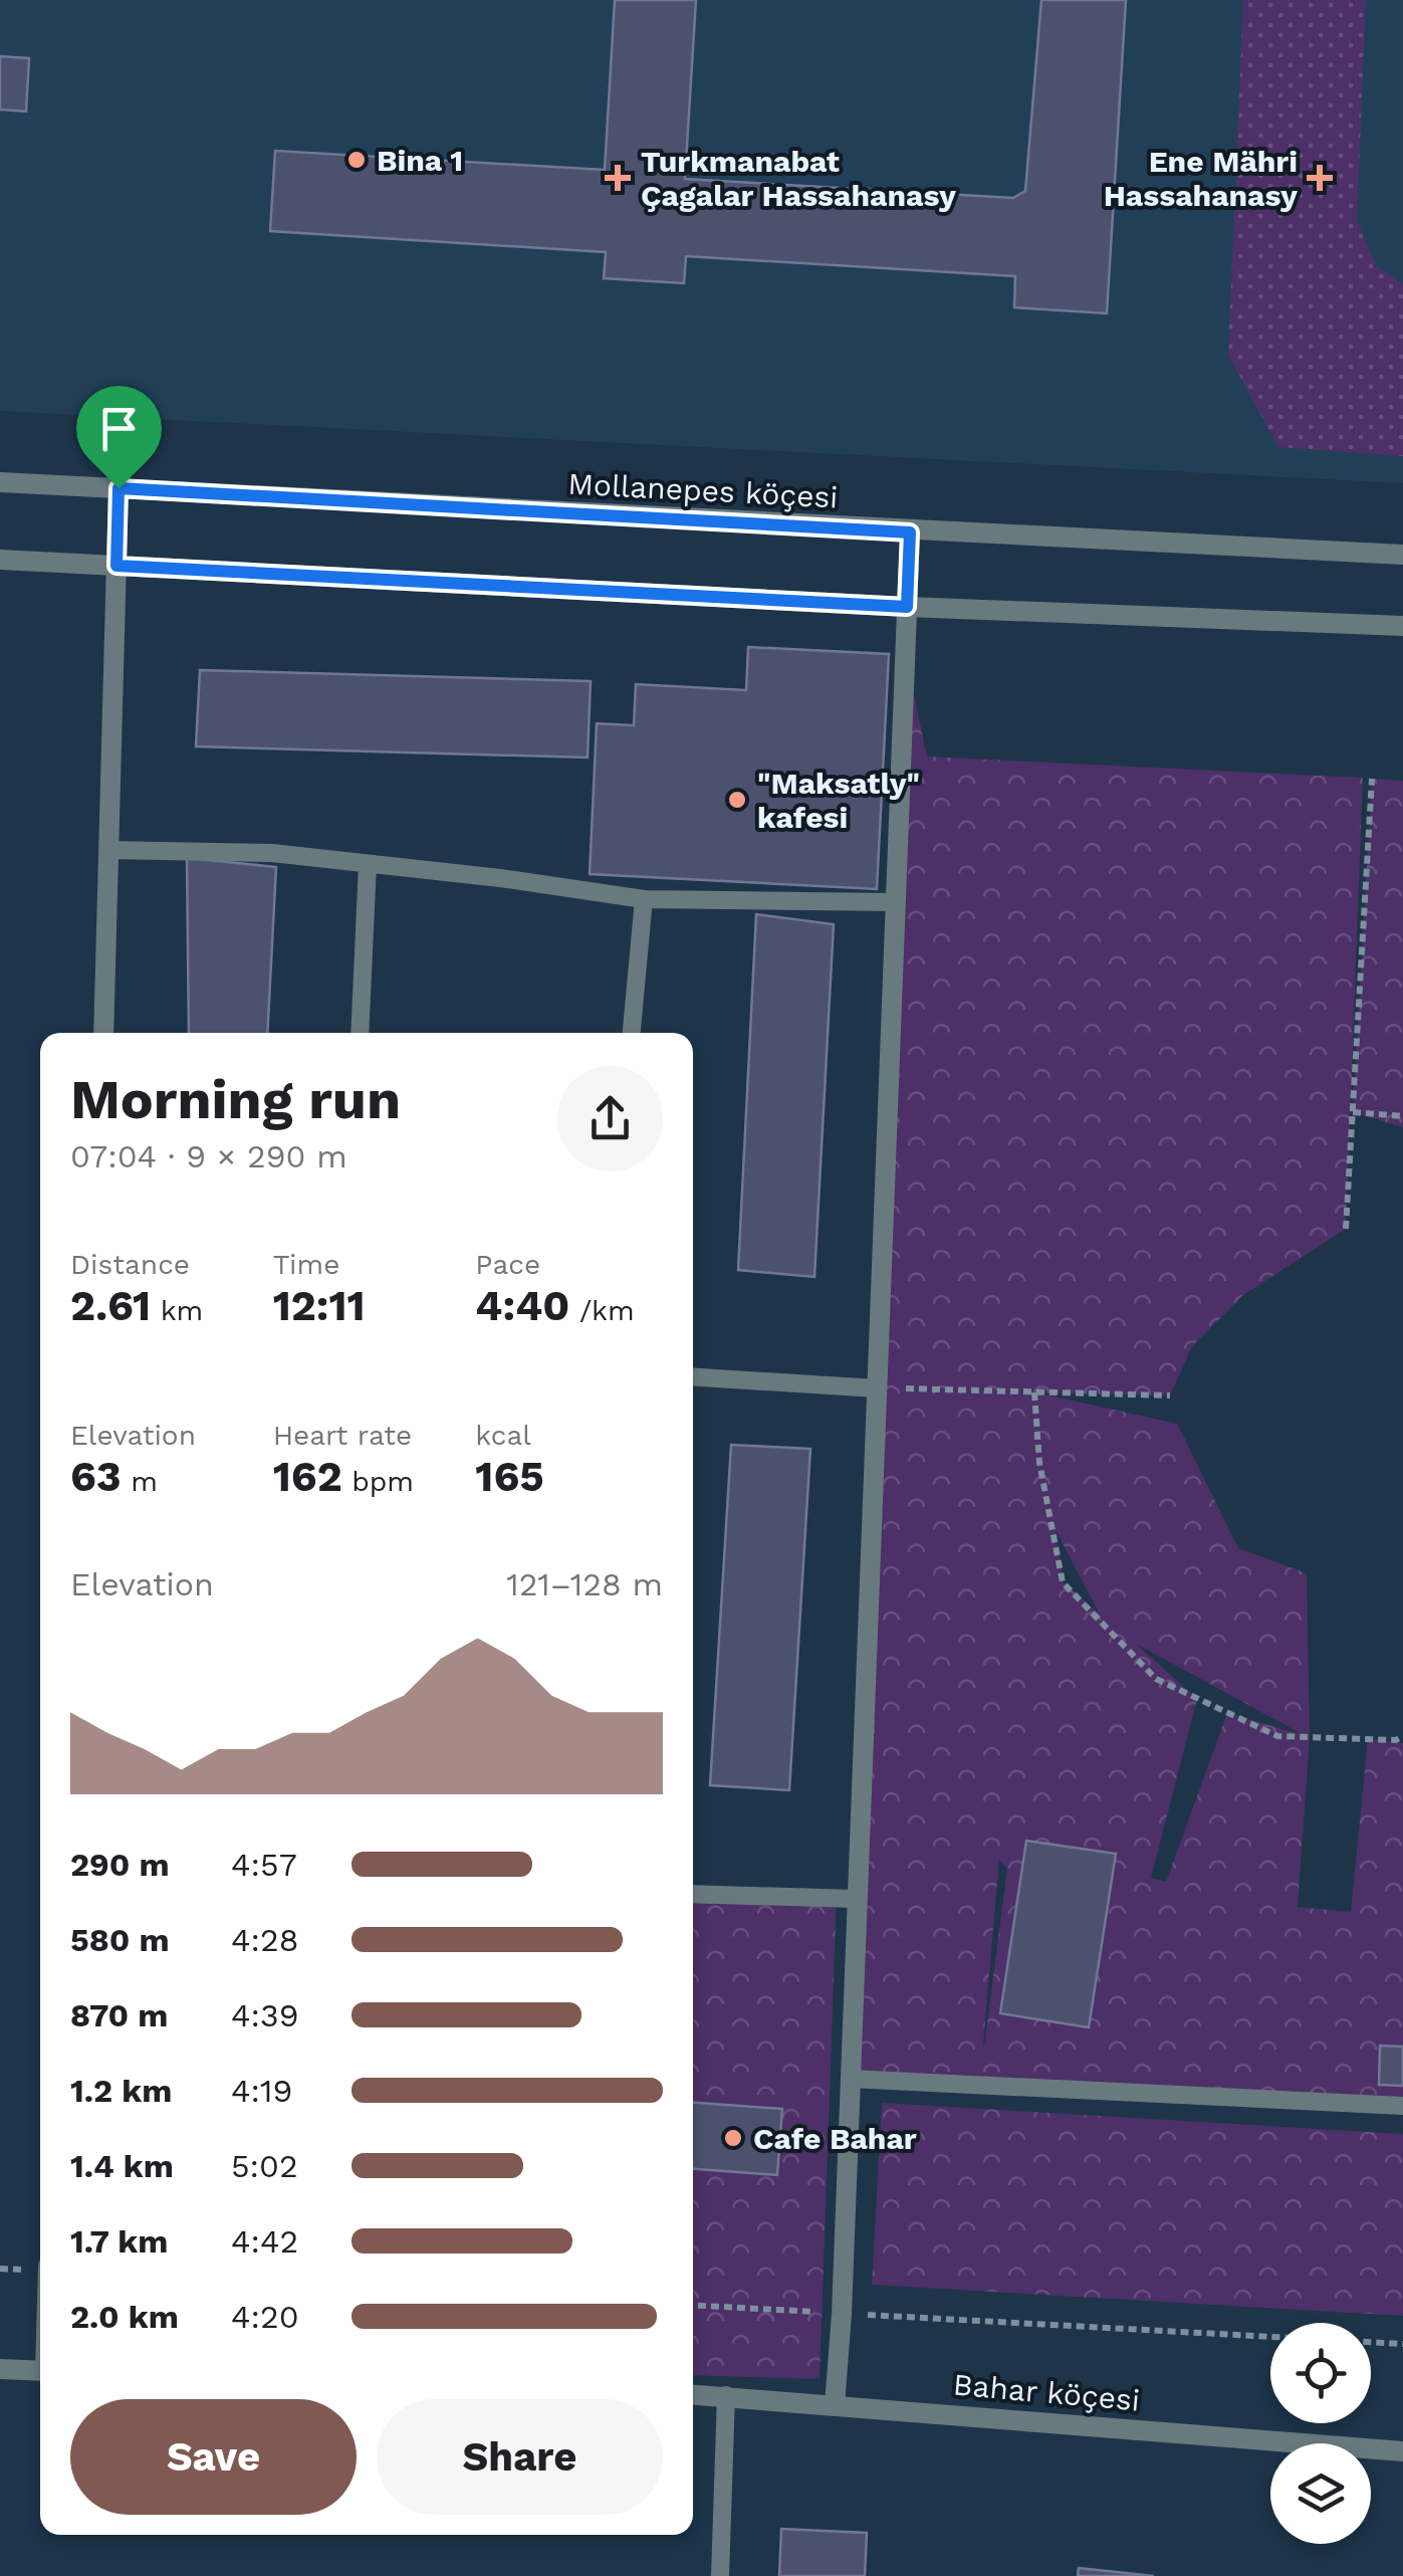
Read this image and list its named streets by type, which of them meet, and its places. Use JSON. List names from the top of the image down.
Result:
{
  "streets": {
    "street": ["Mollanepes köçesi", "Bahar köçesi"]
  },
  "places": {
    "other": ["Bina 1", "\"Maksatly\" kafesi", "Cafe Bahar"],
    "health": ["Turkmanabat Çagalar Hassahanasy", "Ene Mähri Hassahanasy"]
  },
  "page": {
    "heading": ["Morning run", "07:04 · 9 × 290 m"],
    "stats": [
      ["Distance", "2.61 km"],
      ["Time", "12:11"],
      ["Pace", "4:40 /km"],
      ["Elevation", "63 m"],
      ["Heart rate", "162 bpm"],
      ["kcal", "165"]
    ],
    "chart": ["Elevation", "121–128 m"],
    "list": [
      {
        "name": "290 m",
        "note": "4:57"
      },
      {
        "name": "580 m",
        "note": "4:28"
      },
      {
        "name": "870 m",
        "note": "4:39"
      },
      {
        "name": "1.2 km",
        "note": "4:19"
      },
      {
        "name": "1.4 km",
        "note": "5:02"
      },
      {
        "name": "1.7 km",
        "note": "4:42"
      },
      {
        "name": "2.0 km",
        "note": "4:20"
      }
    ],
    "buttons": ["Save", "Share"]
  }
}
